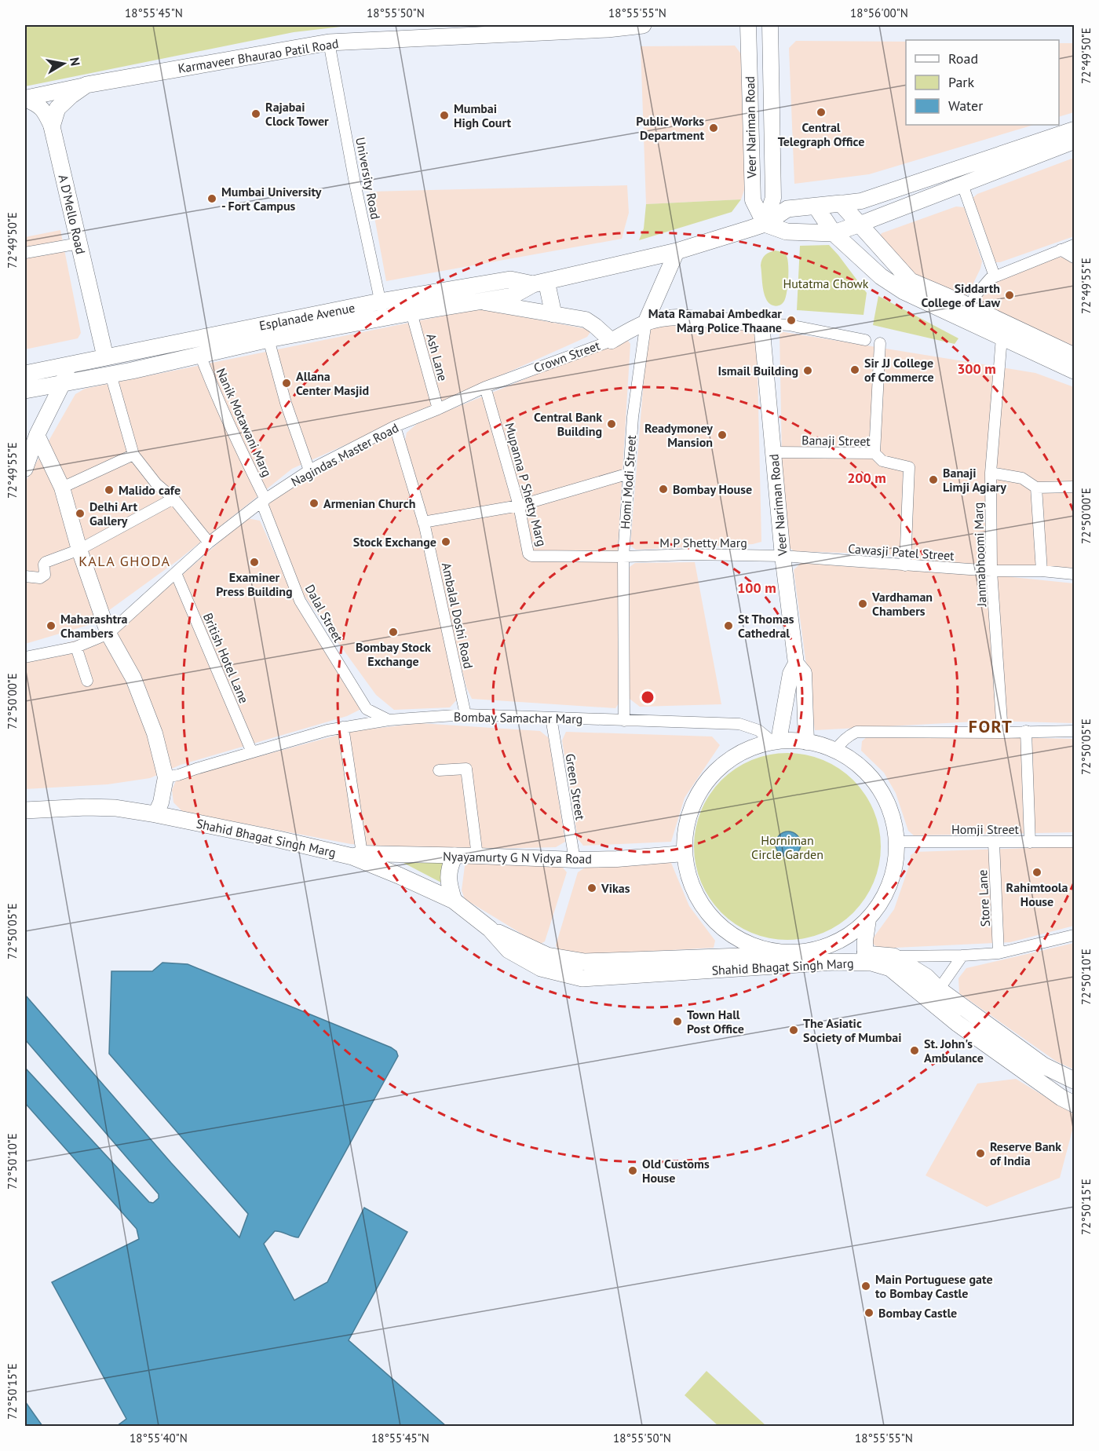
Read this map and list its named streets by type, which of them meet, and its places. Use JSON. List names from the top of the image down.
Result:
{
  "streets": {
    "main road": [
      "Karmaveer Bhaurao Patil Road",
      "A D'Mello Road",
      "Esplanade Avenue",
      "Shahid Bhagat Singh Marg"
    ],
    "street": [
      "Veer Nariman Road",
      "University Road",
      "Crown Street",
      "Ash Lane",
      "Nanik Motawani Marg",
      "Banaji Street",
      "Nagindas Master Road",
      "Homi Modi Street",
      "Mupanna P Shetty Marg",
      "M P Shetty Marg",
      "Cawasji Patel Street",
      "Janmabhoomi Marg",
      "Dalal Street",
      "Ambalal Doshi Road",
      "British Hotel Lane",
      "Bombay Samachar Marg",
      "Green Street",
      "Homji Street",
      "Nyayamurty G N Vidya Road",
      "Store Lane"
    ]
  },
  "crossings": [
    ["Karmaveer Bhaurao Patil Road", "University Road"],
    ["Veer Nariman Road", "Banaji Street"],
    ["Veer Nariman Road", "M P Shetty Marg"],
    ["Veer Nariman Road", "Cawasji Patel Street"],
    ["Veer Nariman Road", "Bombay Samachar Marg"],
    ["University Road", "Esplanade Avenue"],
    ["A D'Mello Road", "Esplanade Avenue"],
    ["Crown Street", "Nagindas Master Road"],
    ["Crown Street", "Homi Modi Street"],
    ["Crown Street", "Mupanna P Shetty Marg"],
    ["Ash Lane", "Nagindas Master Road"],
    ["Nanik Motawani Marg", "Nagindas Master Road"],
    ["Nanik Motawani Marg", "Dalal Street"],
    ["Banaji Street", "Cawasji Patel Street"],
    ["Nagindas Master Road", "Mupanna P Shetty Marg"],
    ["Nagindas Master Road", "Dalal Street"],
    ["Nagindas Master Road", "Ambalal Doshi Road"],
    ["Nagindas Master Road", "British Hotel Lane"],
    ["Homi Modi Street", "Mupanna P Shetty Marg"],
    ["Homi Modi Street", "M P Shetty Marg"],
    ["Homi Modi Street", "Bombay Samachar Marg"],
    ["Mupanna P Shetty Marg", "M P Shetty Marg"],
    ["M P Shetty Marg", "Cawasji Patel Street"],
    ["Cawasji Patel Street", "Janmabhoomi Marg"],
    ["Dalal Street", "Bombay Samachar Marg"],
    ["Ambalal Doshi Road", "Bombay Samachar Marg"],
    ["British Hotel Lane", "Bombay Samachar Marg"],
    ["Bombay Samachar Marg", "Green Street"],
    ["Green Street", "Nyayamurty G N Vidya Road"],
    ["Homji Street", "Store Lane"],
    ["Shahid Bhagat Singh Marg", "Nyayamurty G N Vidya Road"]
  ],
  "districts": ["KALA GHODA", "FORT"],
  "parks": ["Hutatma Chowk", "Horniman Circle Garden"],
  "places": [
    "Central Telegraph Office",
    "Rajabai Clock Tower",
    "Mumbai High Court",
    "Public Works Department",
    "Mumbai University - Fort Campus",
    "Siddarth College of Law",
    "Mata Ramabai Ambedkar Marg Police Thaane",
    "Sir JJ College of Commerce",
    "Ismail Building",
    "Allana Center Masjid",
    "Central Bank Building",
    "Readymoney Mansion",
    "Banaji Limji Agiary",
    "Bombay House",
    "Malido cafe",
    "Armenian Church",
    "Delhi Art Gallery",
    "Stock Exchange",
    "Examiner Press Building",
    "Vardhaman Chambers",
    "Maharashtra Chambers",
    "St Thomas Cathedral",
    "Bombay Stock Exchange",
    "Rahimtoola House",
    "Vikas",
    "Town Hall Post Office",
    "The Asiatic Society of Mumbai",
    "St. John's Ambulance",
    "Reserve Bank of India",
    "Old Customs House",
    "Main Portuguese gate to Bombay Castle",
    "Bombay Castle"
  ],
  "legend": ["Road", "Park", "Water"],
  "north": "right",
  "coordinates": [
    "18°55'45\"N",
    "18°55'50\"N",
    "18°55'55\"N",
    "18°56'00\"N",
    "72°49'50\"E",
    "72°49'55\"E",
    "72°50'00\"E",
    "72°50'05\"E",
    "72°50'10\"E",
    "72°50'15\"E",
    "18°55'40\"N"
  ],
  "rings": ["300 m", "200 m", "100 m"]
}
